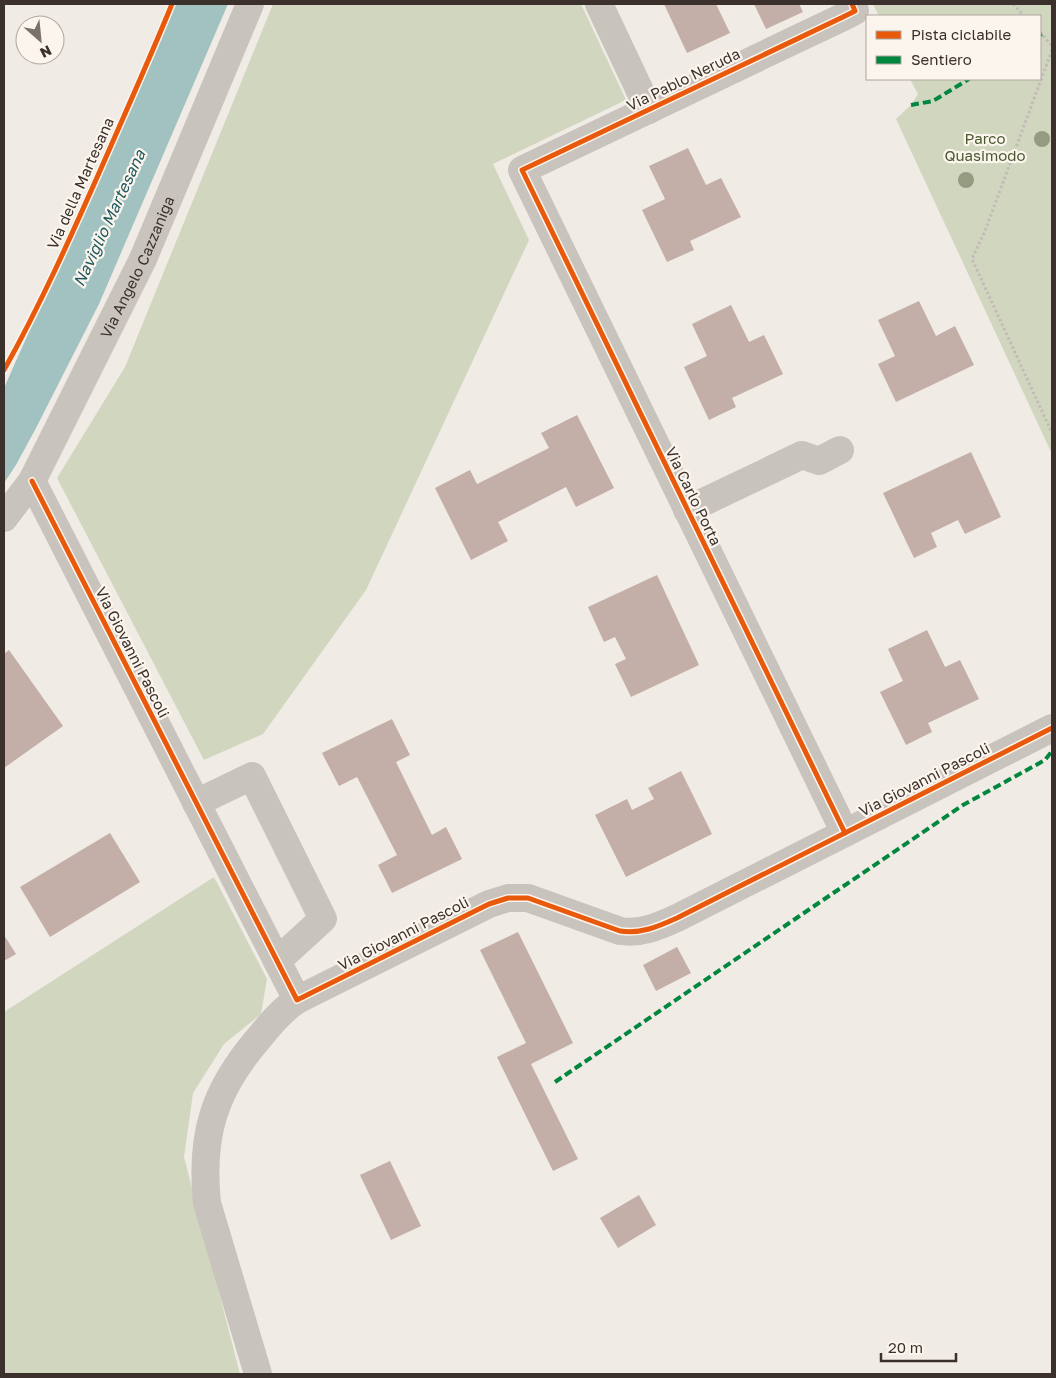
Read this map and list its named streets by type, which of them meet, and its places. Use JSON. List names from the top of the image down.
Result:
{
  "streets": {
    "street": [
      "Via Pablo Neruda",
      "Via Angelo Cazzaniga",
      "Via Carlo Porta",
      "Via Giovanni Pascoli"
    ],
    "cycle path": ["Via della Martesana"]
  },
  "crossings": [
    ["Via Pablo Neruda", "Via Carlo Porta"],
    ["Via Angelo Cazzaniga", "Via Giovanni Pascoli"],
    ["Via Carlo Porta", "Via Giovanni Pascoli"]
  ],
  "water": ["Naviglio Martesana"],
  "parks": ["Parco Quasimodo"],
  "legend": ["Pista ciclabile", "Sentiero"],
  "scale_bar": "20 m",
  "north": "bottom right"
}
